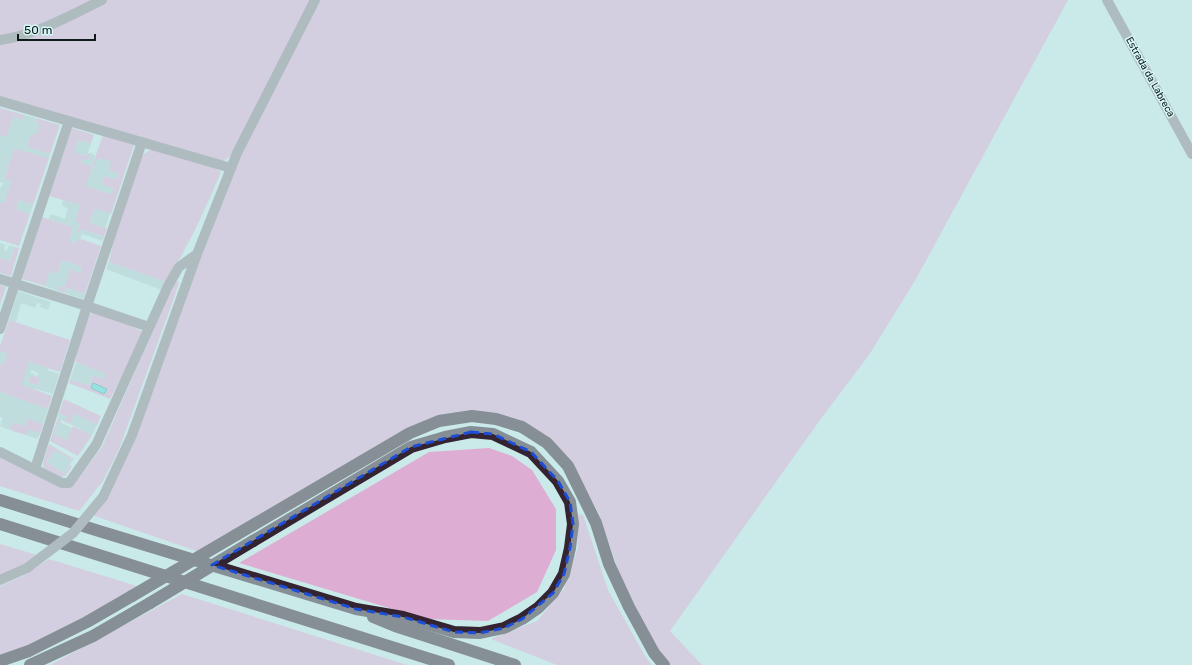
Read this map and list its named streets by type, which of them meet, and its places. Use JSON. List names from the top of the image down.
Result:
{
  "streets": {
    "street": ["Estrada da Labreca"]
  },
  "scale_bar": "50 m"
}
